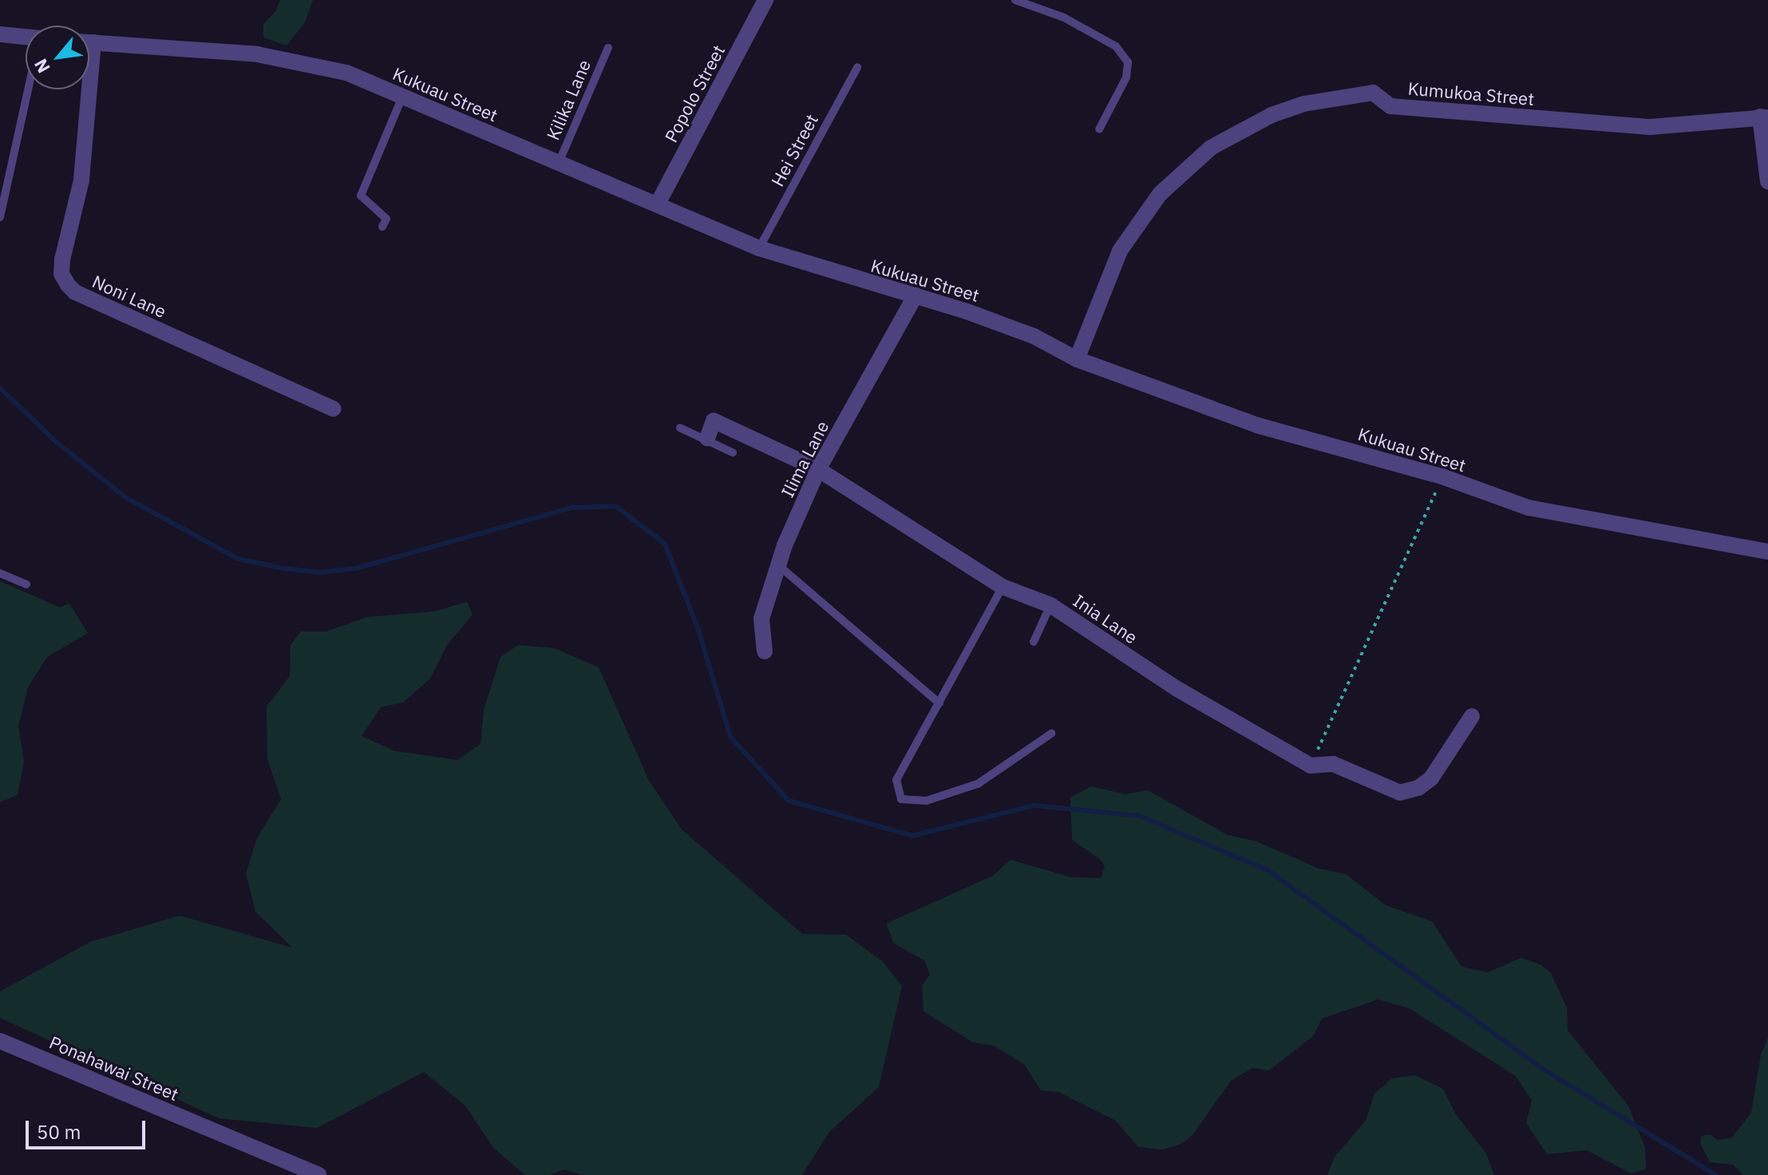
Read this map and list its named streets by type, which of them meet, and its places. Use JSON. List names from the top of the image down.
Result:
{
  "streets": {
    "street": [
      "Popolo Street",
      "Kumukoa Street",
      "Kukuau Street",
      "Noni Lane",
      "Ilima Lane",
      "Inia Lane",
      "Ponahawai Street"
    ],
    "lane": ["Kilika Lane", "Hei Street"]
  },
  "crossings": [
    ["Popolo Street", "Kukuau Street"],
    ["Kumukoa Street", "Kukuau Street"],
    ["Kukuau Street", "Kilika Lane"],
    ["Kukuau Street", "Hei Street"],
    ["Kukuau Street", "Ilima Lane"],
    ["Ilima Lane", "Inia Lane"]
  ],
  "scale_bar": "50 m",
  "north": "bottom left"
}
